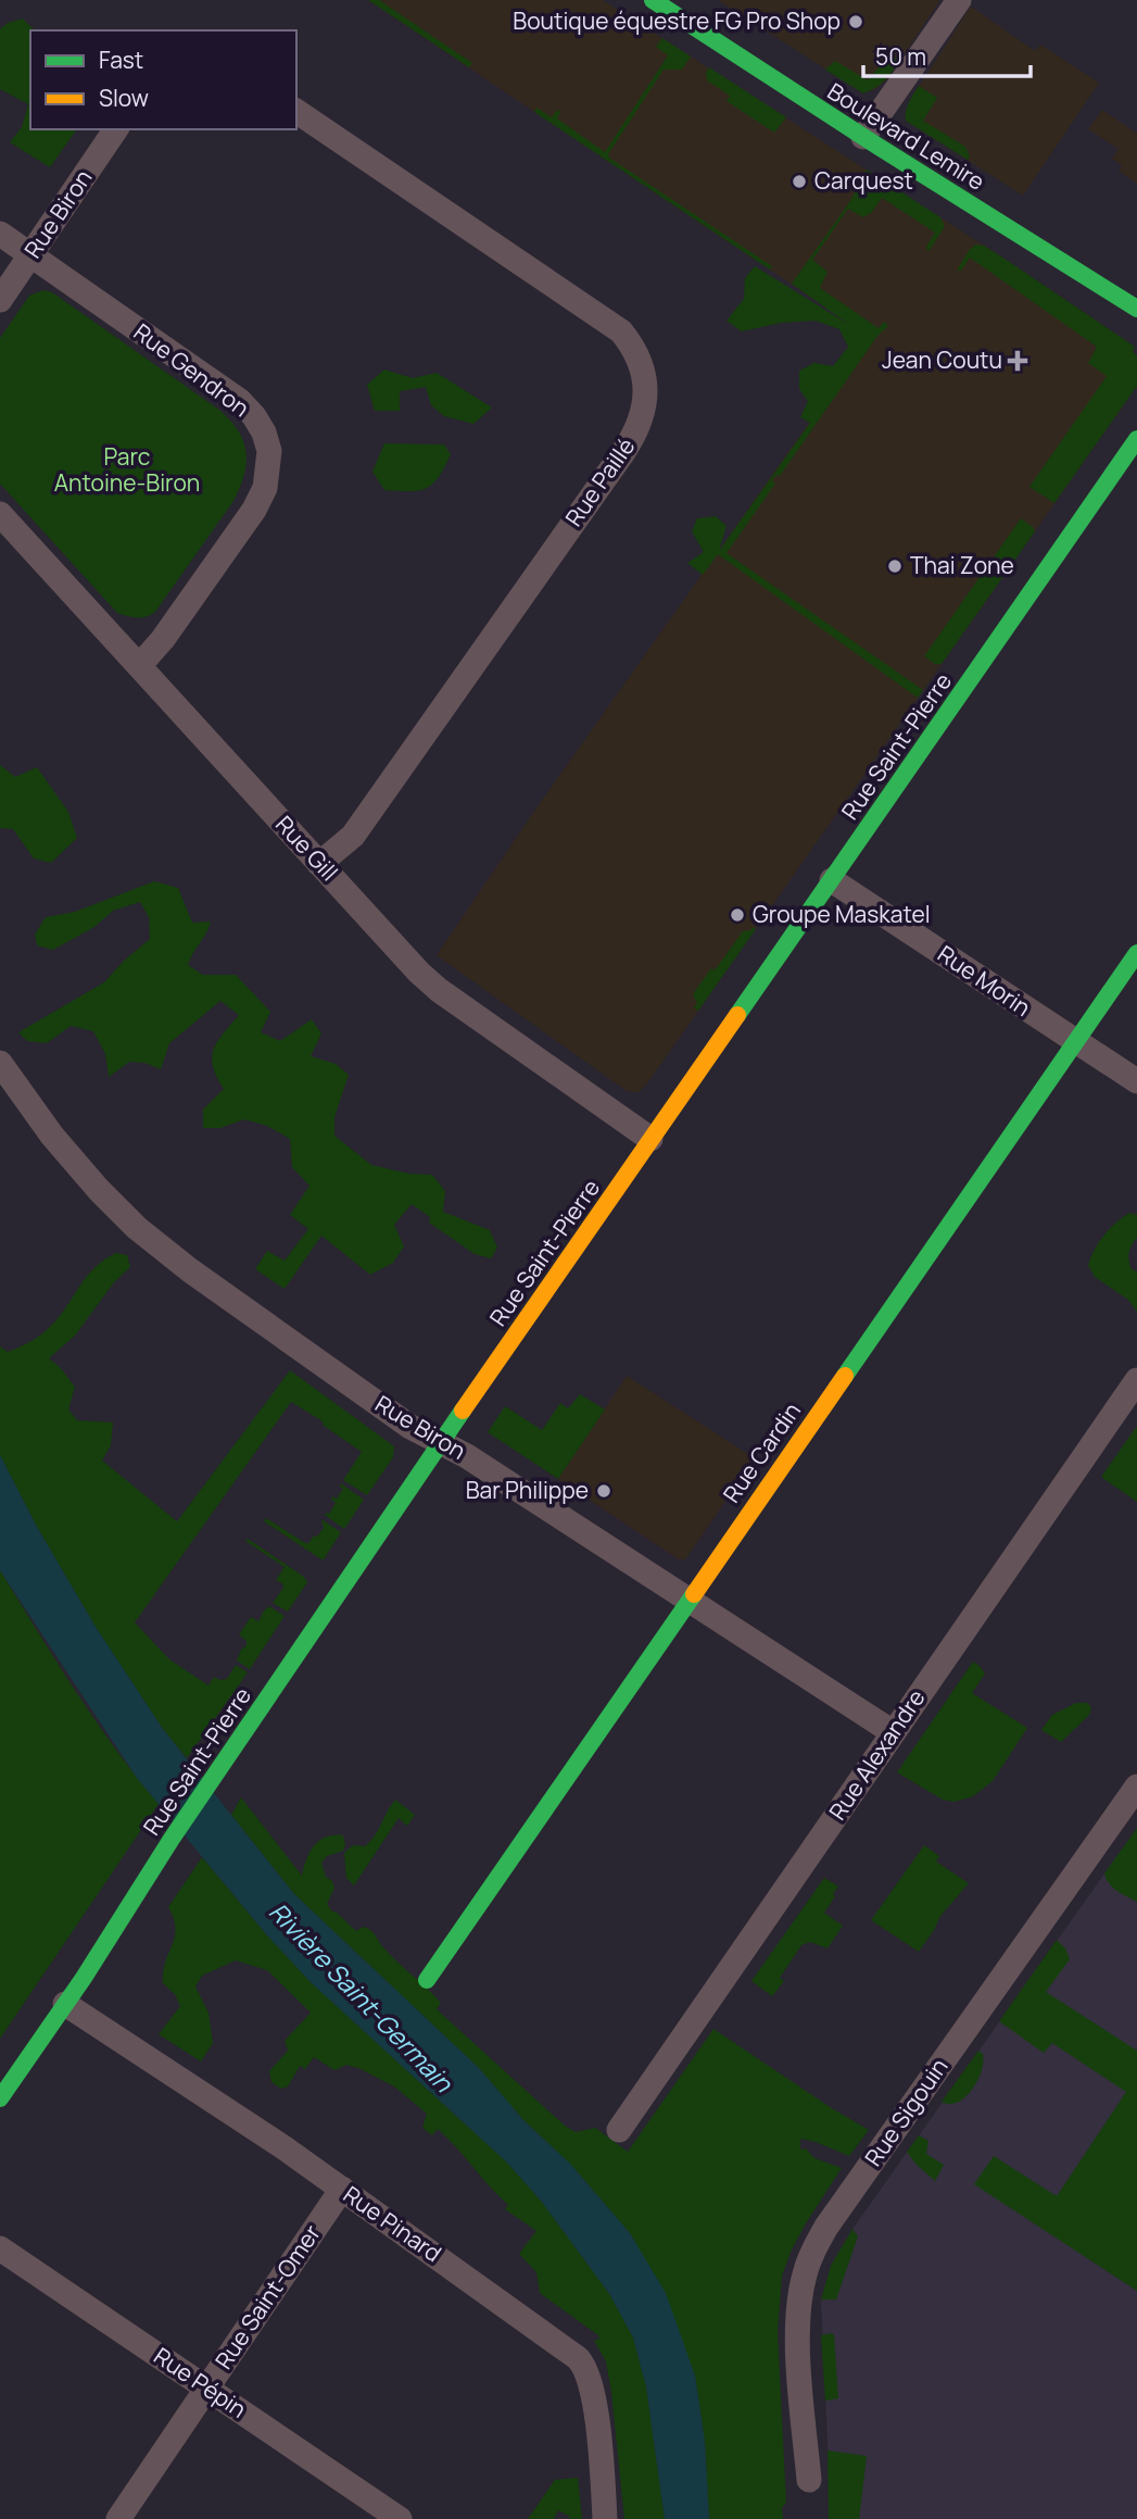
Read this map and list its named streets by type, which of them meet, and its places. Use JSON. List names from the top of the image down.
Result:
{
  "streets": {
    "main road": ["Boulevard Lemire", "Rue Saint-Pierre", "Rue Cardin"],
    "street": [
      "Rue Biron",
      "Rue Gendron",
      "Rue Paillé",
      "Rue Gill",
      "Rue Morin",
      "Rue Alexandre",
      "Rue Sigouin",
      "Rue Pinard",
      "Rue Saint-Omer",
      "Rue Pépin"
    ]
  },
  "crossings": [
    ["Rue Biron", "Rue Gendron"],
    ["Rue Biron", "Rue Saint-Pierre"],
    ["Rue Biron", "Rue Cardin"],
    ["Rue Biron", "Rue Alexandre"],
    ["Rue Gendron", "Rue Gill"],
    ["Rue Paillé", "Rue Gill"],
    ["Rue Saint-Pierre", "Rue Gill"],
    ["Rue Saint-Pierre", "Rue Morin"],
    ["Rue Saint-Pierre", "Rue Pinard"],
    ["Rue Morin", "Rue Cardin"],
    ["Rue Pinard", "Rue Saint-Omer"],
    ["Rue Saint-Omer", "Rue Pépin"]
  ],
  "water": ["Rivière Saint-Germain"],
  "parks": ["Parc Antoine-Biron"],
  "places": {
    "other": [
      "Boutique équestre FG Pro Shop",
      "Carquest",
      "Thai Zone",
      "Groupe Maskatel",
      "Bar Philippe"
    ],
    "health": ["Jean Coutu"]
  },
  "legend": ["Fast", "Slow"],
  "scale_bar": "50 m"
}
